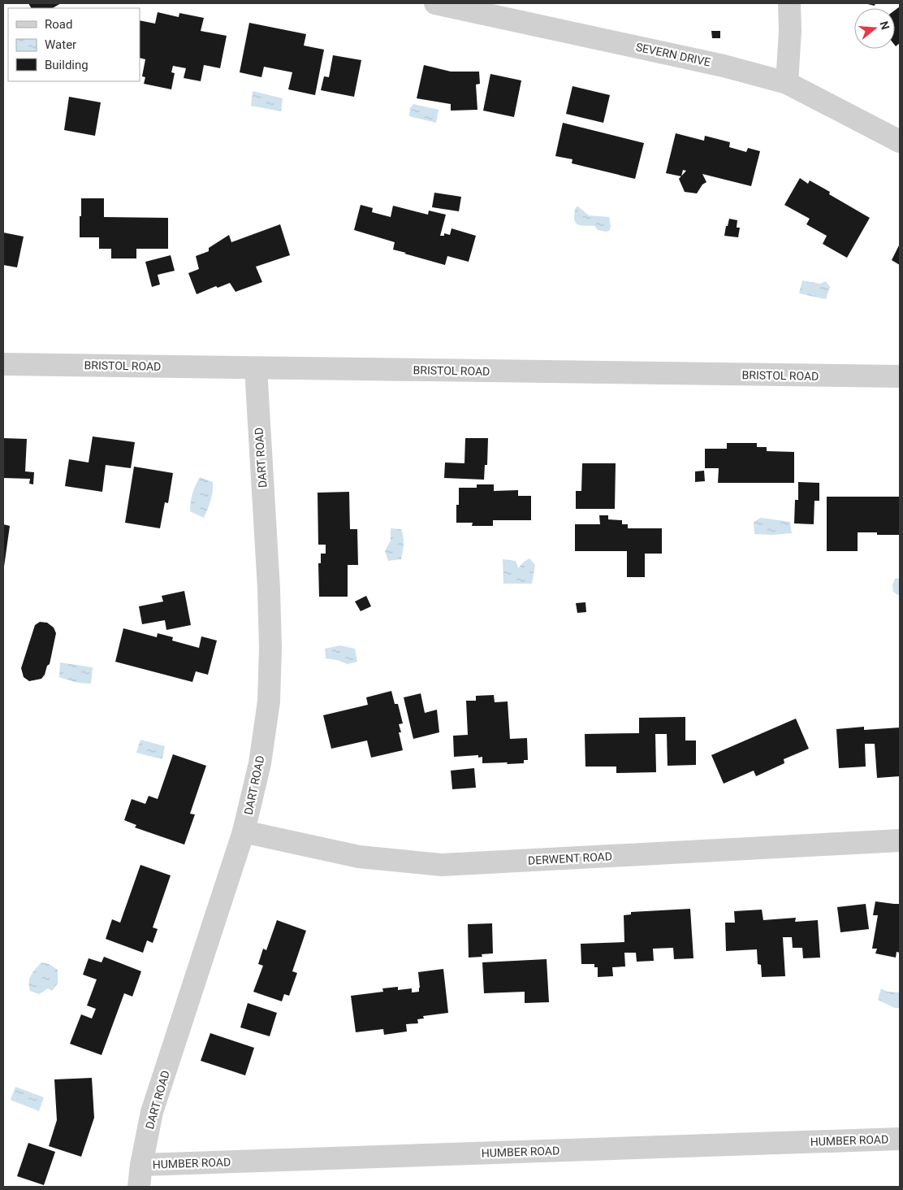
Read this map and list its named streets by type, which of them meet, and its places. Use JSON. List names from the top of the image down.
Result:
{
  "streets": {
    "street": [
      "SEVERN DRIVE",
      "BRISTOL ROAD",
      "DART ROAD",
      "DERWENT ROAD",
      "HUMBER ROAD"
    ]
  },
  "crossings": [
    ["BRISTOL ROAD", "DART ROAD"],
    ["DART ROAD", "DERWENT ROAD"],
    ["DART ROAD", "HUMBER ROAD"]
  ],
  "legend": ["Road", "Water", "Building"],
  "north": "right"
}
